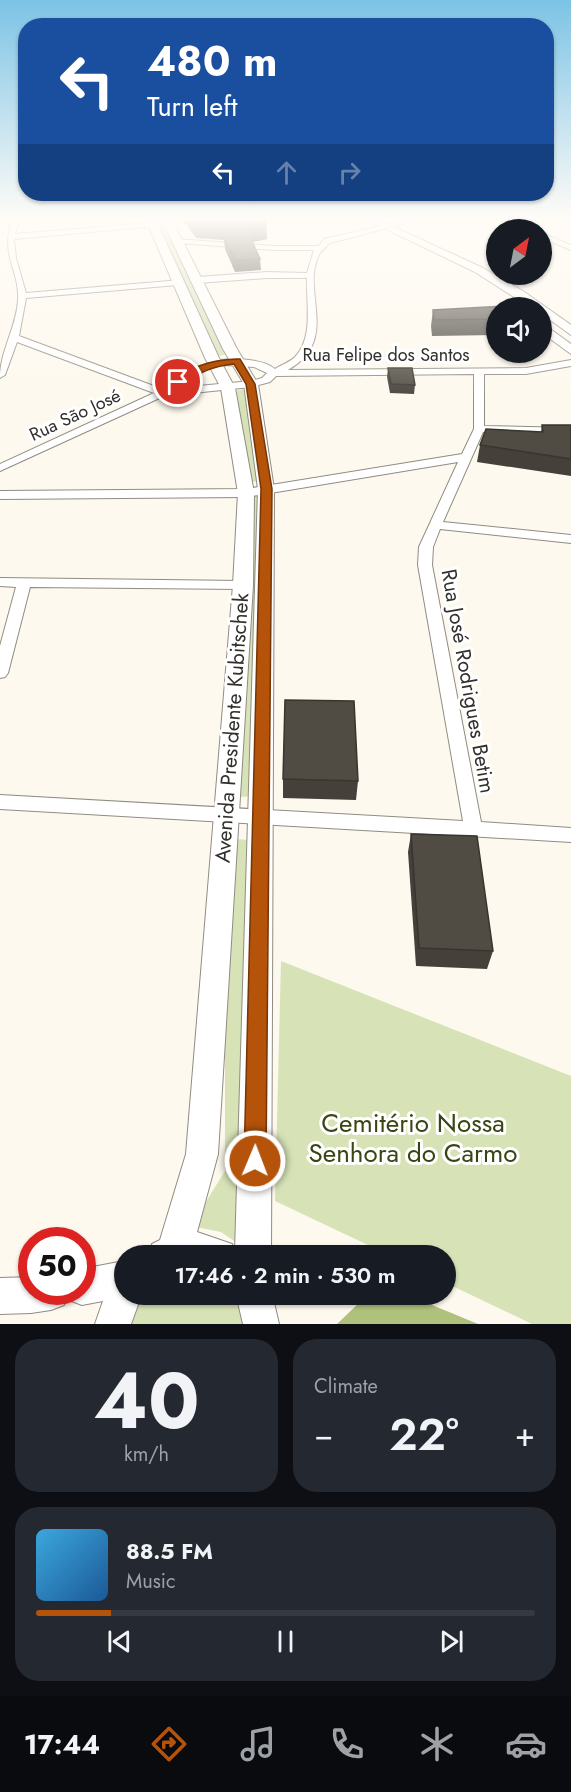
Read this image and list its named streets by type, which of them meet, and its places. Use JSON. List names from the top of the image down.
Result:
{
  "streets": {
    "main road": ["Avenida Presidente Kubitschek"],
    "street": ["Rua Felipe dos Santos", "Rua São José", "Rua José Rodrigues Betim"]
  },
  "crossings": [
    ["Rua Felipe dos Santos", "Rua José Rodrigues Betim"]
  ],
  "parks": ["Cemitério Nossa Senhora do Carmo"],
  "north": "top right",
  "page": {
    "turn": ["480 m", "Turn left"],
    "limit": "50",
    "trip": "17:46 · 2 min · 530 m",
    "tile": [
      ["40", "km/h"],
      "Climate"
    ],
    "heat": ["−", "22°", "+"],
    "song": ["88.5 FM", "Music"],
    "tabs": "17:44"
  }
}
